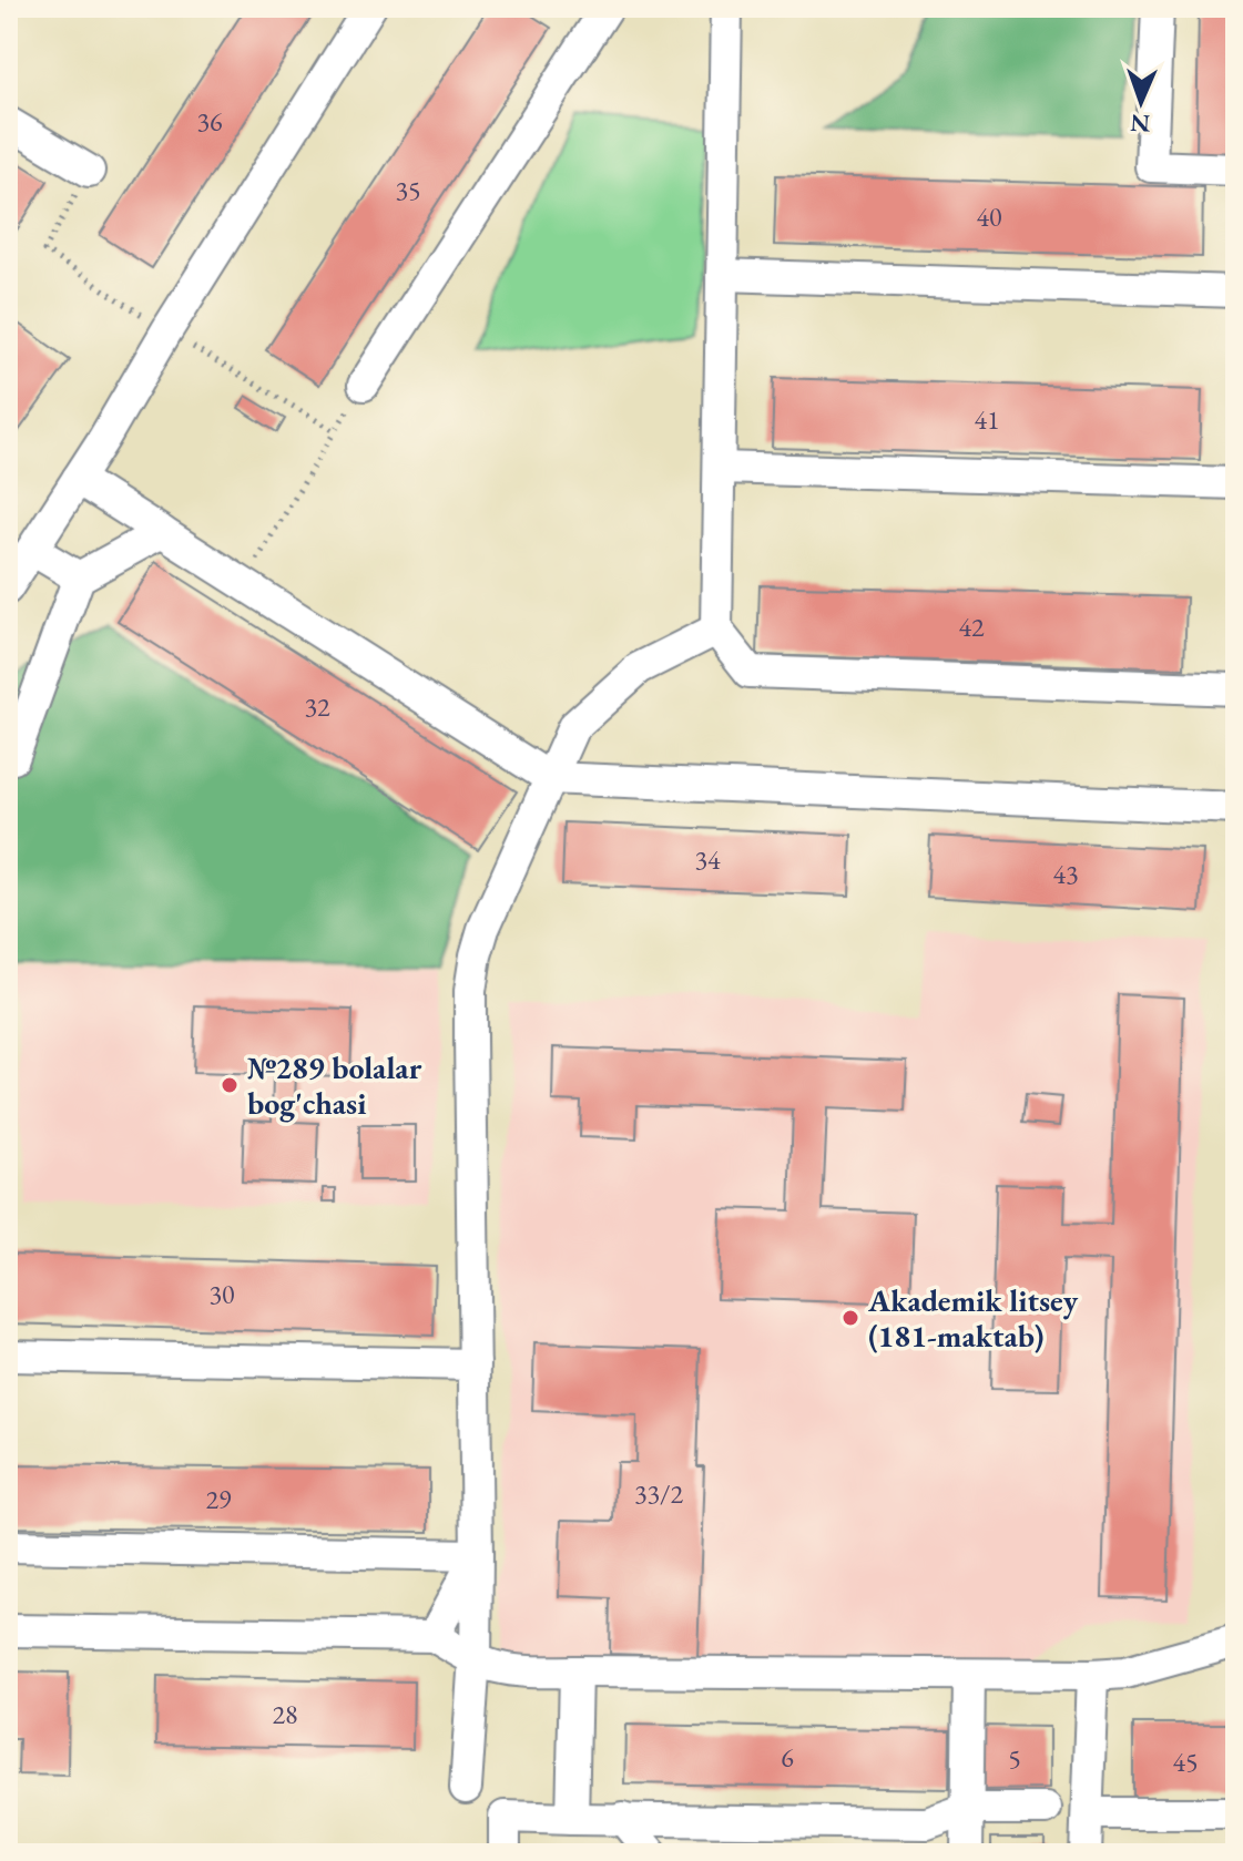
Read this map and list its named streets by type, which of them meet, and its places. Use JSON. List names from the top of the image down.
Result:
{
  "places": ["№289 bolalar bog'chasi", "Akademik litsey (181-maktab)"],
  "house_numbers": [
    "36",
    "35",
    "40",
    "41",
    "42",
    "32",
    "34",
    "43",
    "30",
    "33/2",
    "29",
    "28",
    "6",
    "5",
    "45"
  ],
  "north": "bottom"
}
